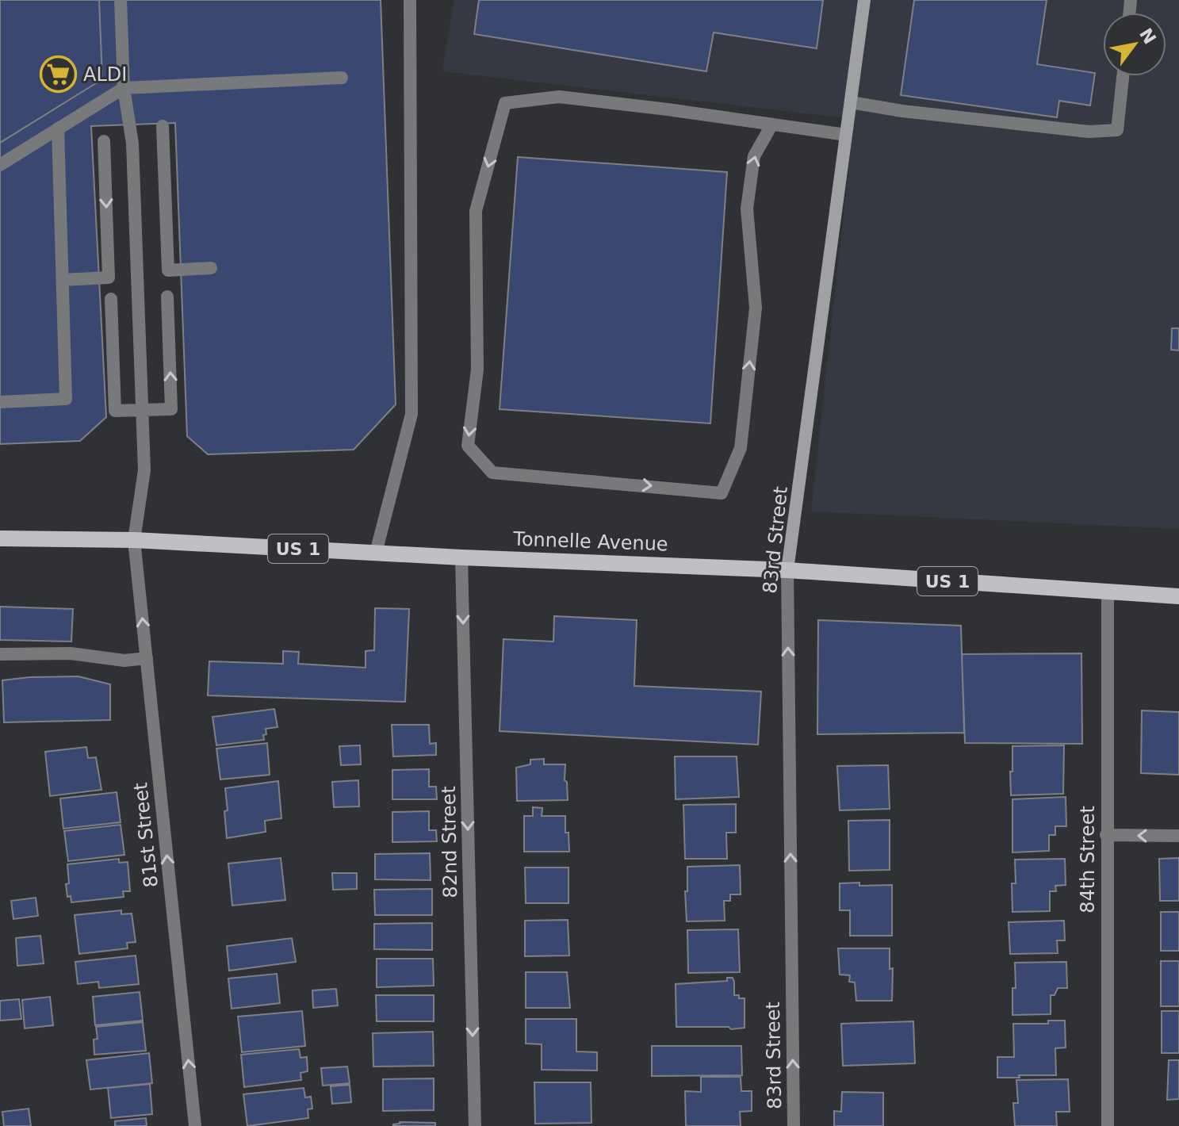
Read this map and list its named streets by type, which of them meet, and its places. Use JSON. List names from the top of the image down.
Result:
{
  "streets": {
    "main road": ["Tonnelle Avenue", "US 1"],
    "street": [
      "83rd Street",
      "81st Street",
      "82nd Street",
      "84th Street"
    ]
  },
  "crossings": [
    ["83rd Street", "Tonnelle Avenue"],
    ["Tonnelle Avenue", "81st Street"],
    ["Tonnelle Avenue", "82nd Street"],
    ["Tonnelle Avenue", "84th Street"]
  ],
  "one_way": ["83rd Street", "81st Street", "82nd Street"],
  "places": {
    "supermarket": ["ALDI"]
  },
  "north": "top right"
}
